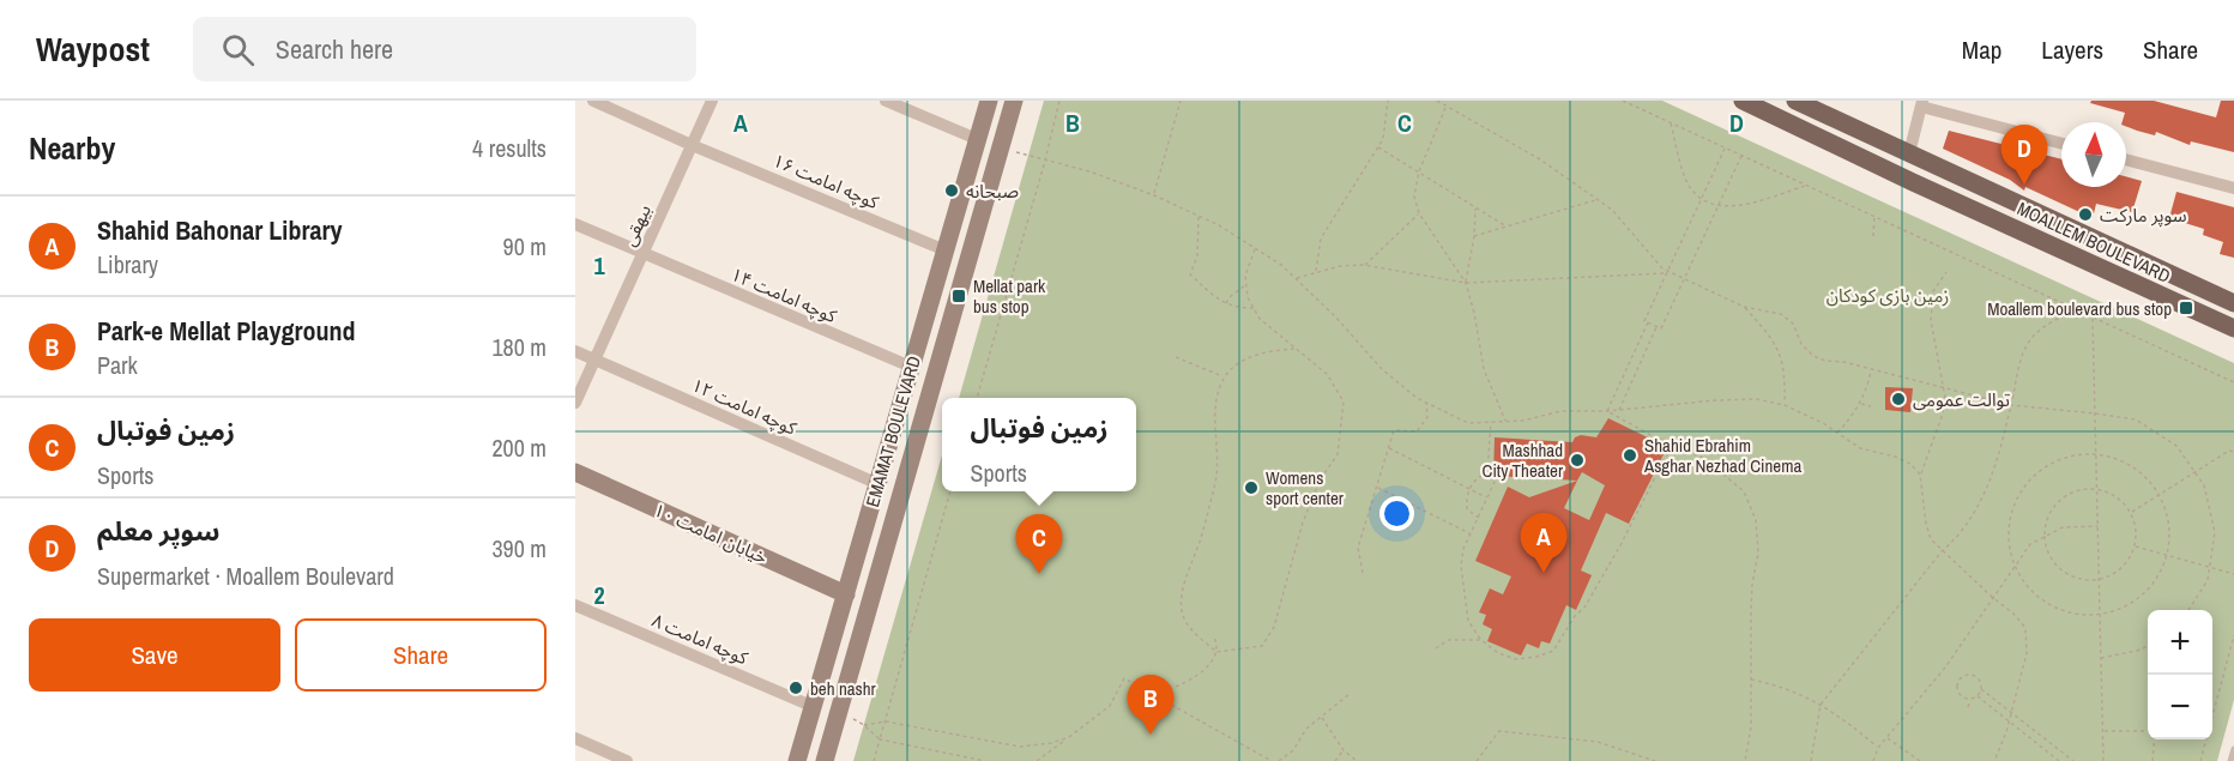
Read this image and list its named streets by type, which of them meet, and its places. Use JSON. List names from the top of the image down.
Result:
{
  "streets": {
    "main road": ["MOALLEM BOULEVARD", "EMAMAT BOULEVARD", "خیابان امامت ۱۰"],
    "street": [
      "کوچه امامت ۱۶",
      "بیهقی",
      "کوچه امامت ۱۴",
      "کوچه امامت ۱۲",
      "کوچه امامت ۸"
    ]
  },
  "crossings": [
    ["کوچه امامت ۱۶", "بیهقی"],
    ["کوچه امامت ۱۶", "EMAMAT BOULEVARD"],
    ["بیهقی", "کوچه امامت ۱۴"],
    ["بیهقی", "کوچه امامت ۱۲"],
    ["کوچه امامت ۱۴", "EMAMAT BOULEVARD"],
    ["کوچه امامت ۱۲", "EMAMAT BOULEVARD"],
    ["EMAMAT BOULEVARD", "خیابان امامت ۱۰"],
    ["EMAMAT BOULEVARD", "کوچه امامت ۸"]
  ],
  "parks": ["زمین بازی کودکان"],
  "places": {
    "other": [
      "صبحانه",
      "سوپر مارکت",
      "توالت عمومی",
      "Shahid Ebrahim Asghar Nezhad Cinema",
      "Mashhad City Theater",
      "Womens sport center",
      "beh nashr"
    ],
    "transit": ["Mellat park bus stop", "Moallem boulevard bus stop"]
  },
  "north": "top",
  "page": {
    "header": "Waypost",
    "search": "Search here",
    "nav": ["Map", "Layers", "Share"],
    "heading": ["Nearby", "4 results"],
    "pins": [
      "D",
      "A",
      "C",
      "B"
    ],
    "list": [
      {
        "mark": "A",
        "name": "Shahid Bahonar Library",
        "note": "Library",
        "value": "90 m"
      },
      {
        "mark": "B",
        "name": "Park-e Mellat Playground",
        "note": "Park",
        "value": "180 m"
      },
      {
        "mark": "C",
        "name": "زمین فوتبال",
        "note": "Sports",
        "value": "200 m"
      },
      {
        "mark": "D",
        "name": "سوپر معلم",
        "note": "Supermarket · Moallem Boulevard",
        "value": "390 m"
      }
    ],
    "popup": ["زمین فوتبال", "Sports"],
    "buttons": ["Save", "Share"],
    "map_buttons": ["+", "−"]
  },
  "grid": {
    "columns": [
      "A",
      "B",
      "C",
      "D"
    ],
    "rows": ["1", "2"]
  }
}
